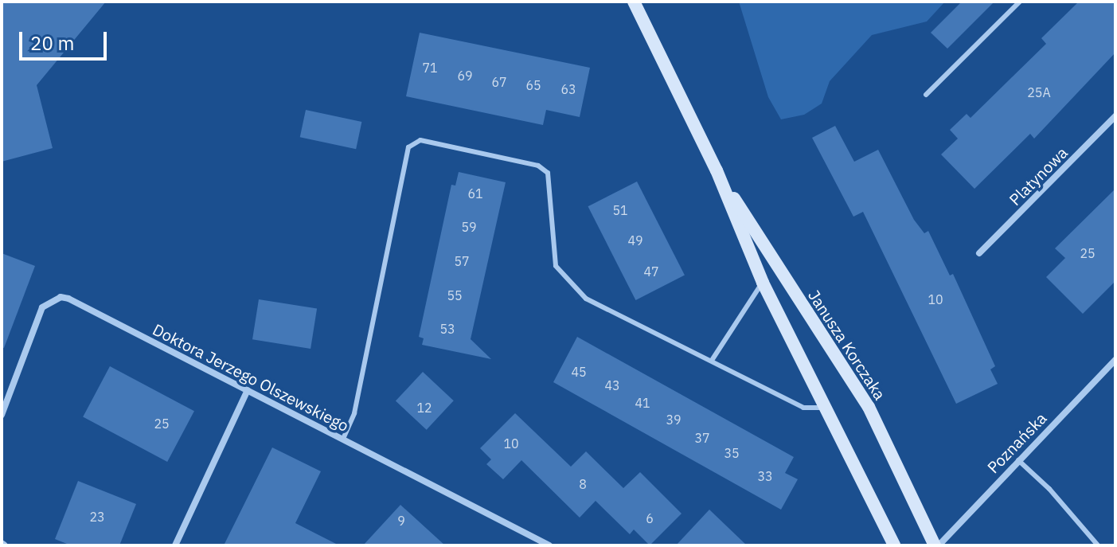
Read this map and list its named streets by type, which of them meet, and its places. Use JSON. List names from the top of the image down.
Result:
{
  "streets": {
    "street": [
      "Platynowa",
      "Janusza Korczaka",
      "Doktora Jerzego Olszewskiego",
      "Poznańska"
    ]
  },
  "crossings": [
    ["Janusza Korczaka", "Poznańska"]
  ],
  "house_numbers": [
    "71",
    "69",
    "67",
    "65",
    "63",
    "25A",
    "61",
    "51",
    "59",
    "49",
    "25",
    "57",
    "47",
    "55",
    "10",
    "53",
    "45",
    "43",
    "41",
    "12",
    "39",
    "25",
    "37",
    "10",
    "35",
    "33",
    "8",
    "23",
    "6",
    "9"
  ],
  "scale_bar": "20 m"
}
